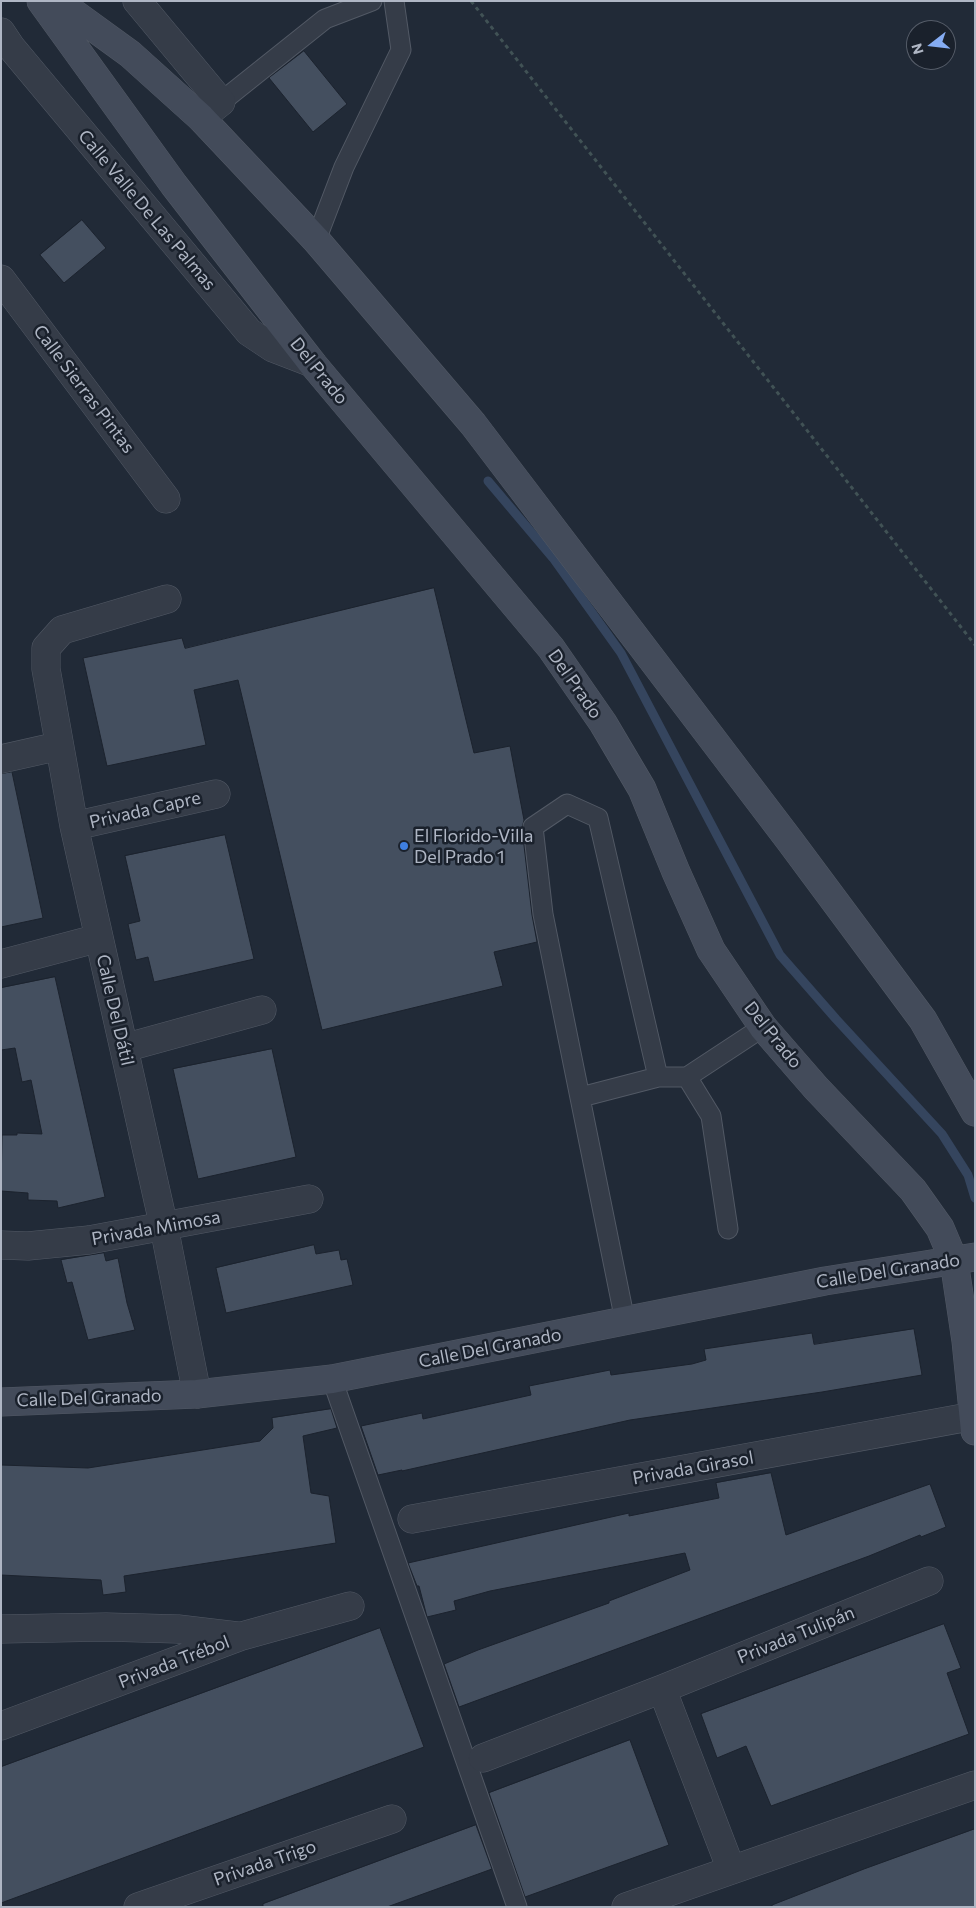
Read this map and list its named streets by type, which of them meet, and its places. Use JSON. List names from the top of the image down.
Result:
{
  "streets": {
    "main road": ["Del Prado", "Calle Del Granado"],
    "street": [
      "Calle Valle De Las Palmas",
      "Calle Sierras Pintas",
      "Privada Capre",
      "Calle Del Dátil",
      "Privada Mimosa",
      "Privada Girasol",
      "Privada Tulipán",
      "Privada Trébol",
      "Privada Trigo"
    ]
  },
  "crossings": [
    ["Calle Valle De Las Palmas", "Del Prado"],
    ["Del Prado", "Calle Del Granado"],
    ["Del Prado", "Privada Girasol"],
    ["Privada Capre", "Calle Del Dátil"],
    ["Calle Del Dátil", "Privada Mimosa"],
    ["Calle Del Dátil", "Calle Del Granado"]
  ],
  "places": ["El Florido-Villa Del Prado 1"],
  "north": "left"
}
